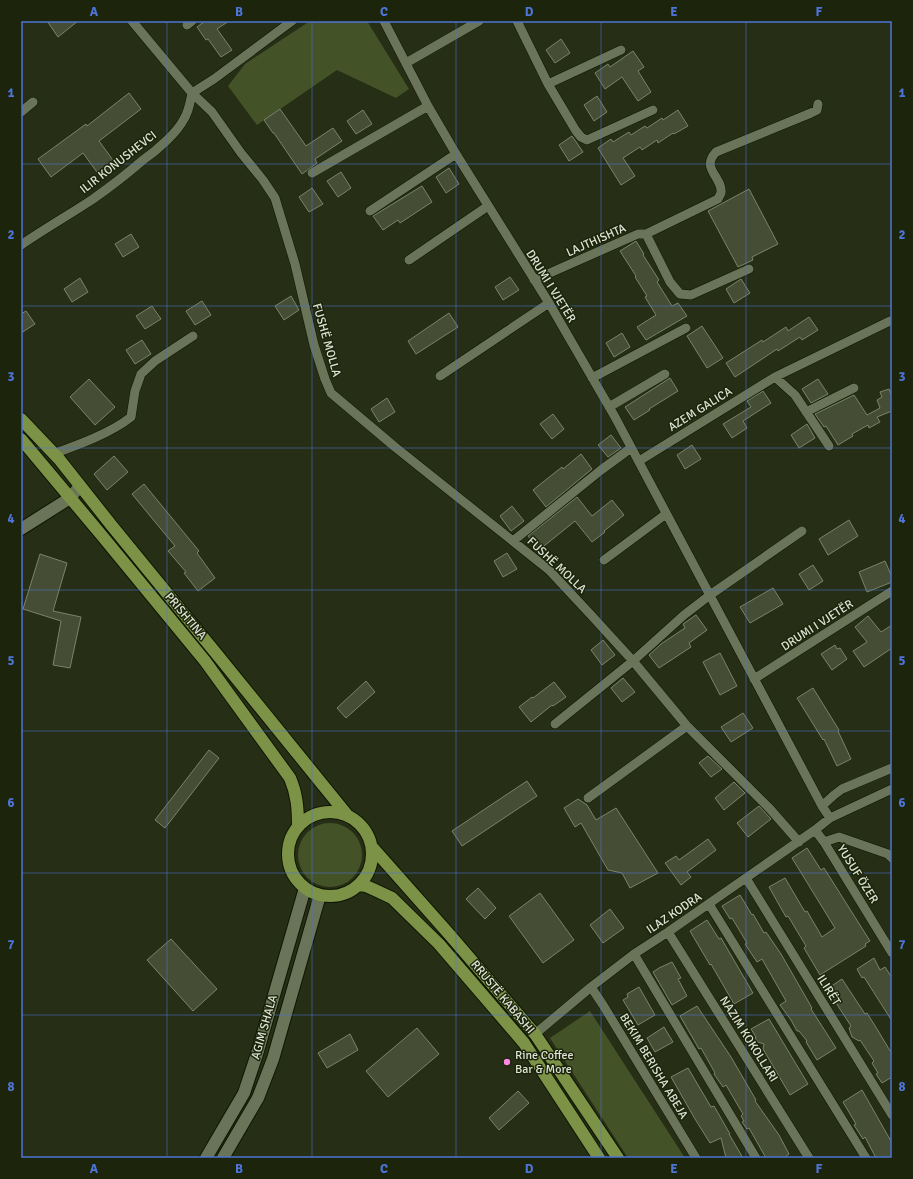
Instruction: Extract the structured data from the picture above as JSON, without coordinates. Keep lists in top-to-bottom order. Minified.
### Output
{"streets":{"main road":["PRISHTINA","RRUSTË KABASHI","AGIM SHALA"],"street":["ILIR KONUSHEVCI","LAJTHISHTA","DRUMI I VJETËR","FUSHË MOLLA","AZEM GALICA","YUSUF ÖZER","ILAZ KODRA","ILIRËT","NAZIM KOKOLLARI","BEKIM BERISHA ABEJA"]},"crossings":[["ILIR KONUSHEVCI","FUSHË MOLLA"],["LAJTHISHTA","DRUMI I VJETËR"],["DRUMI I VJETËR","AZEM GALICA"],["DRUMI I VJETËR","ILAZ KODRA"],["FUSHË MOLLA","ILAZ KODRA"],["PRISHTINA","RRUSTË KABASHI"],["PRISHTINA","AGIM SHALA"],["YUSUF ÖZER","ILAZ KODRA"],["ILAZ KODRA","ILIRËT"],["ILAZ KODRA","RRUSTË KABASHI"],["ILAZ KODRA","NAZIM KOKOLLARI"],["ILAZ KODRA","BEKIM BERISHA ABEJA"],["RRUSTË KABASHI","AGIM SHALA"]],"places":["Rine Coffee Bar & More"],"grid":{"columns":["A","B","C","D","E","F"],"rows":["1","2","3","4","5","6","7","8"]}}
